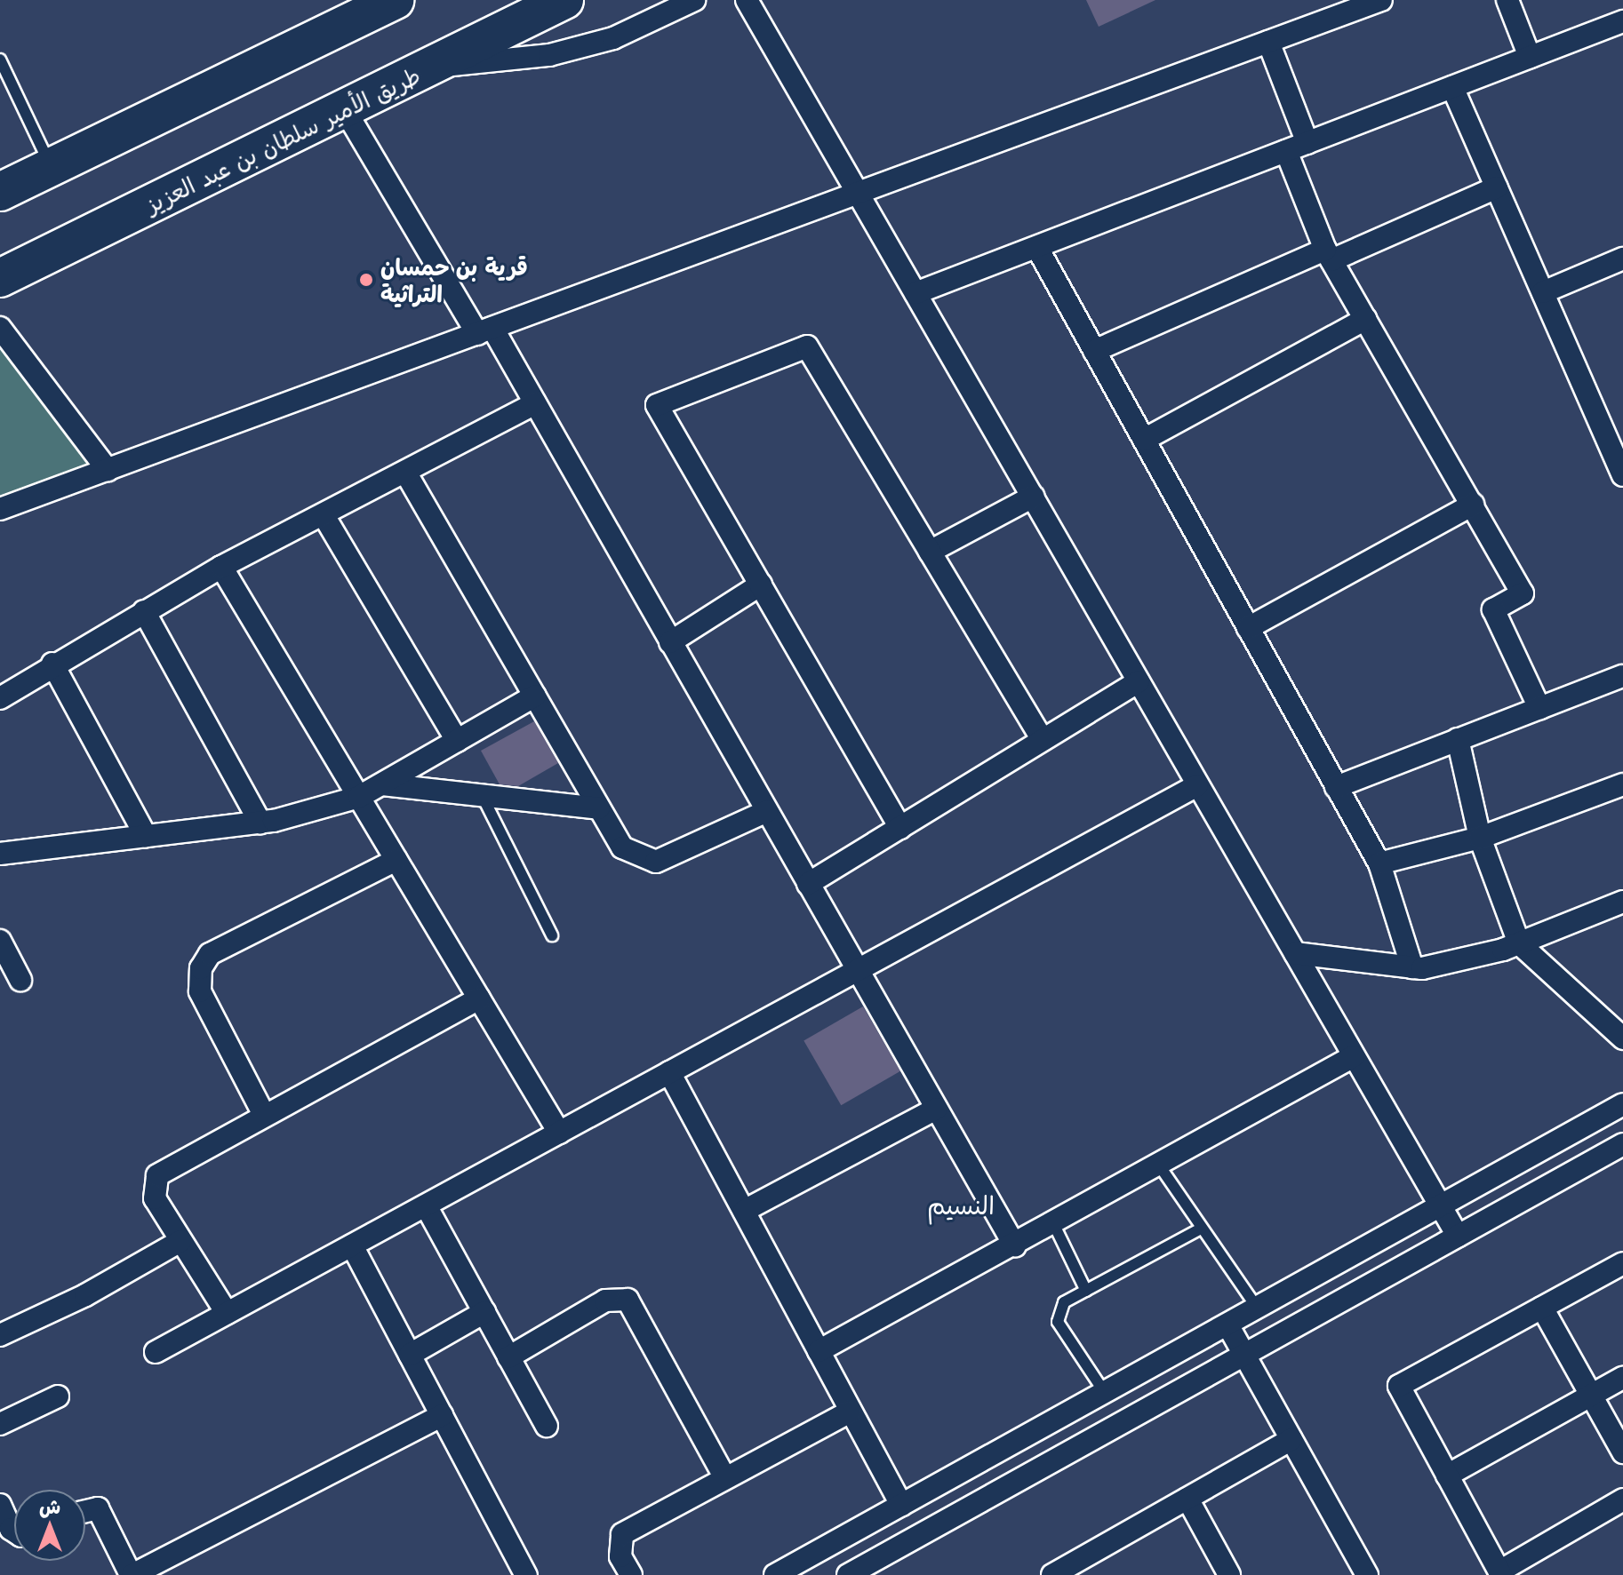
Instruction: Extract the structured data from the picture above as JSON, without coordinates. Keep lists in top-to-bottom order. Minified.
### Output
{"streets":{"highway":["طريق الأمير سلطان بن عبد العزيز"]},"districts":["النسيم"],"places":["قرية بن حمسان التراثية"],"north":"top"}
